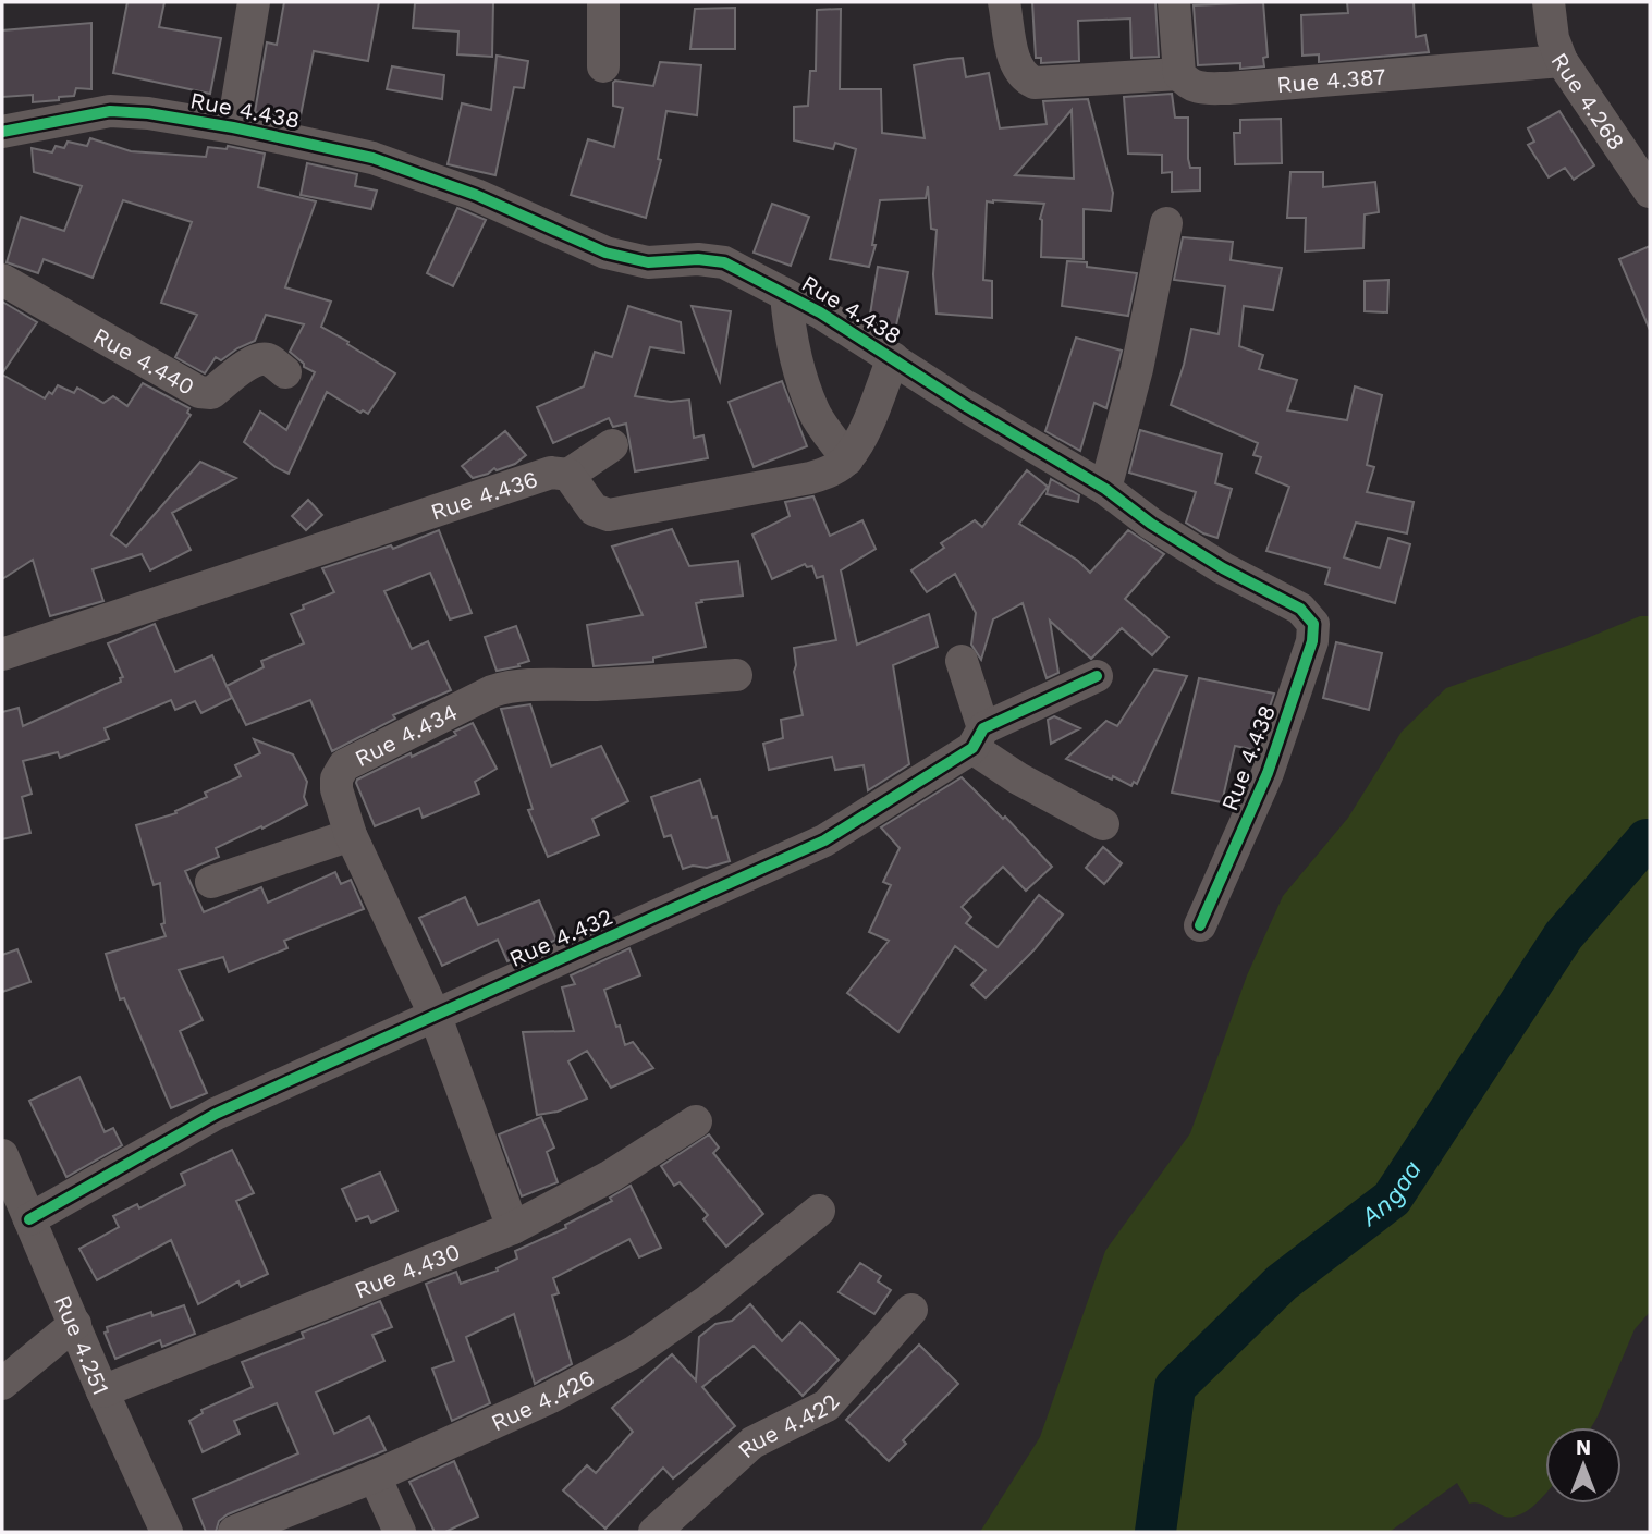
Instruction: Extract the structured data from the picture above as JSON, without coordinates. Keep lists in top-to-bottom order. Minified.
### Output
{"streets":{"street":["Rue 4.387","Rue 4.268","Rue 4.438","Rue 4.440","Rue 4.436","Rue 4.434","Rue 4.432","Rue 4.430","Rue 4.251","Rue 4.426","Rue 4.422"]},"crossings":[["Rue 4.387","Rue 4.268"],["Rue 4.434","Rue 4.432"],["Rue 4.434","Rue 4.430"],["Rue 4.432","Rue 4.251"],["Rue 4.430","Rue 4.251"]],"water":["Angaa"],"north":"top"}
